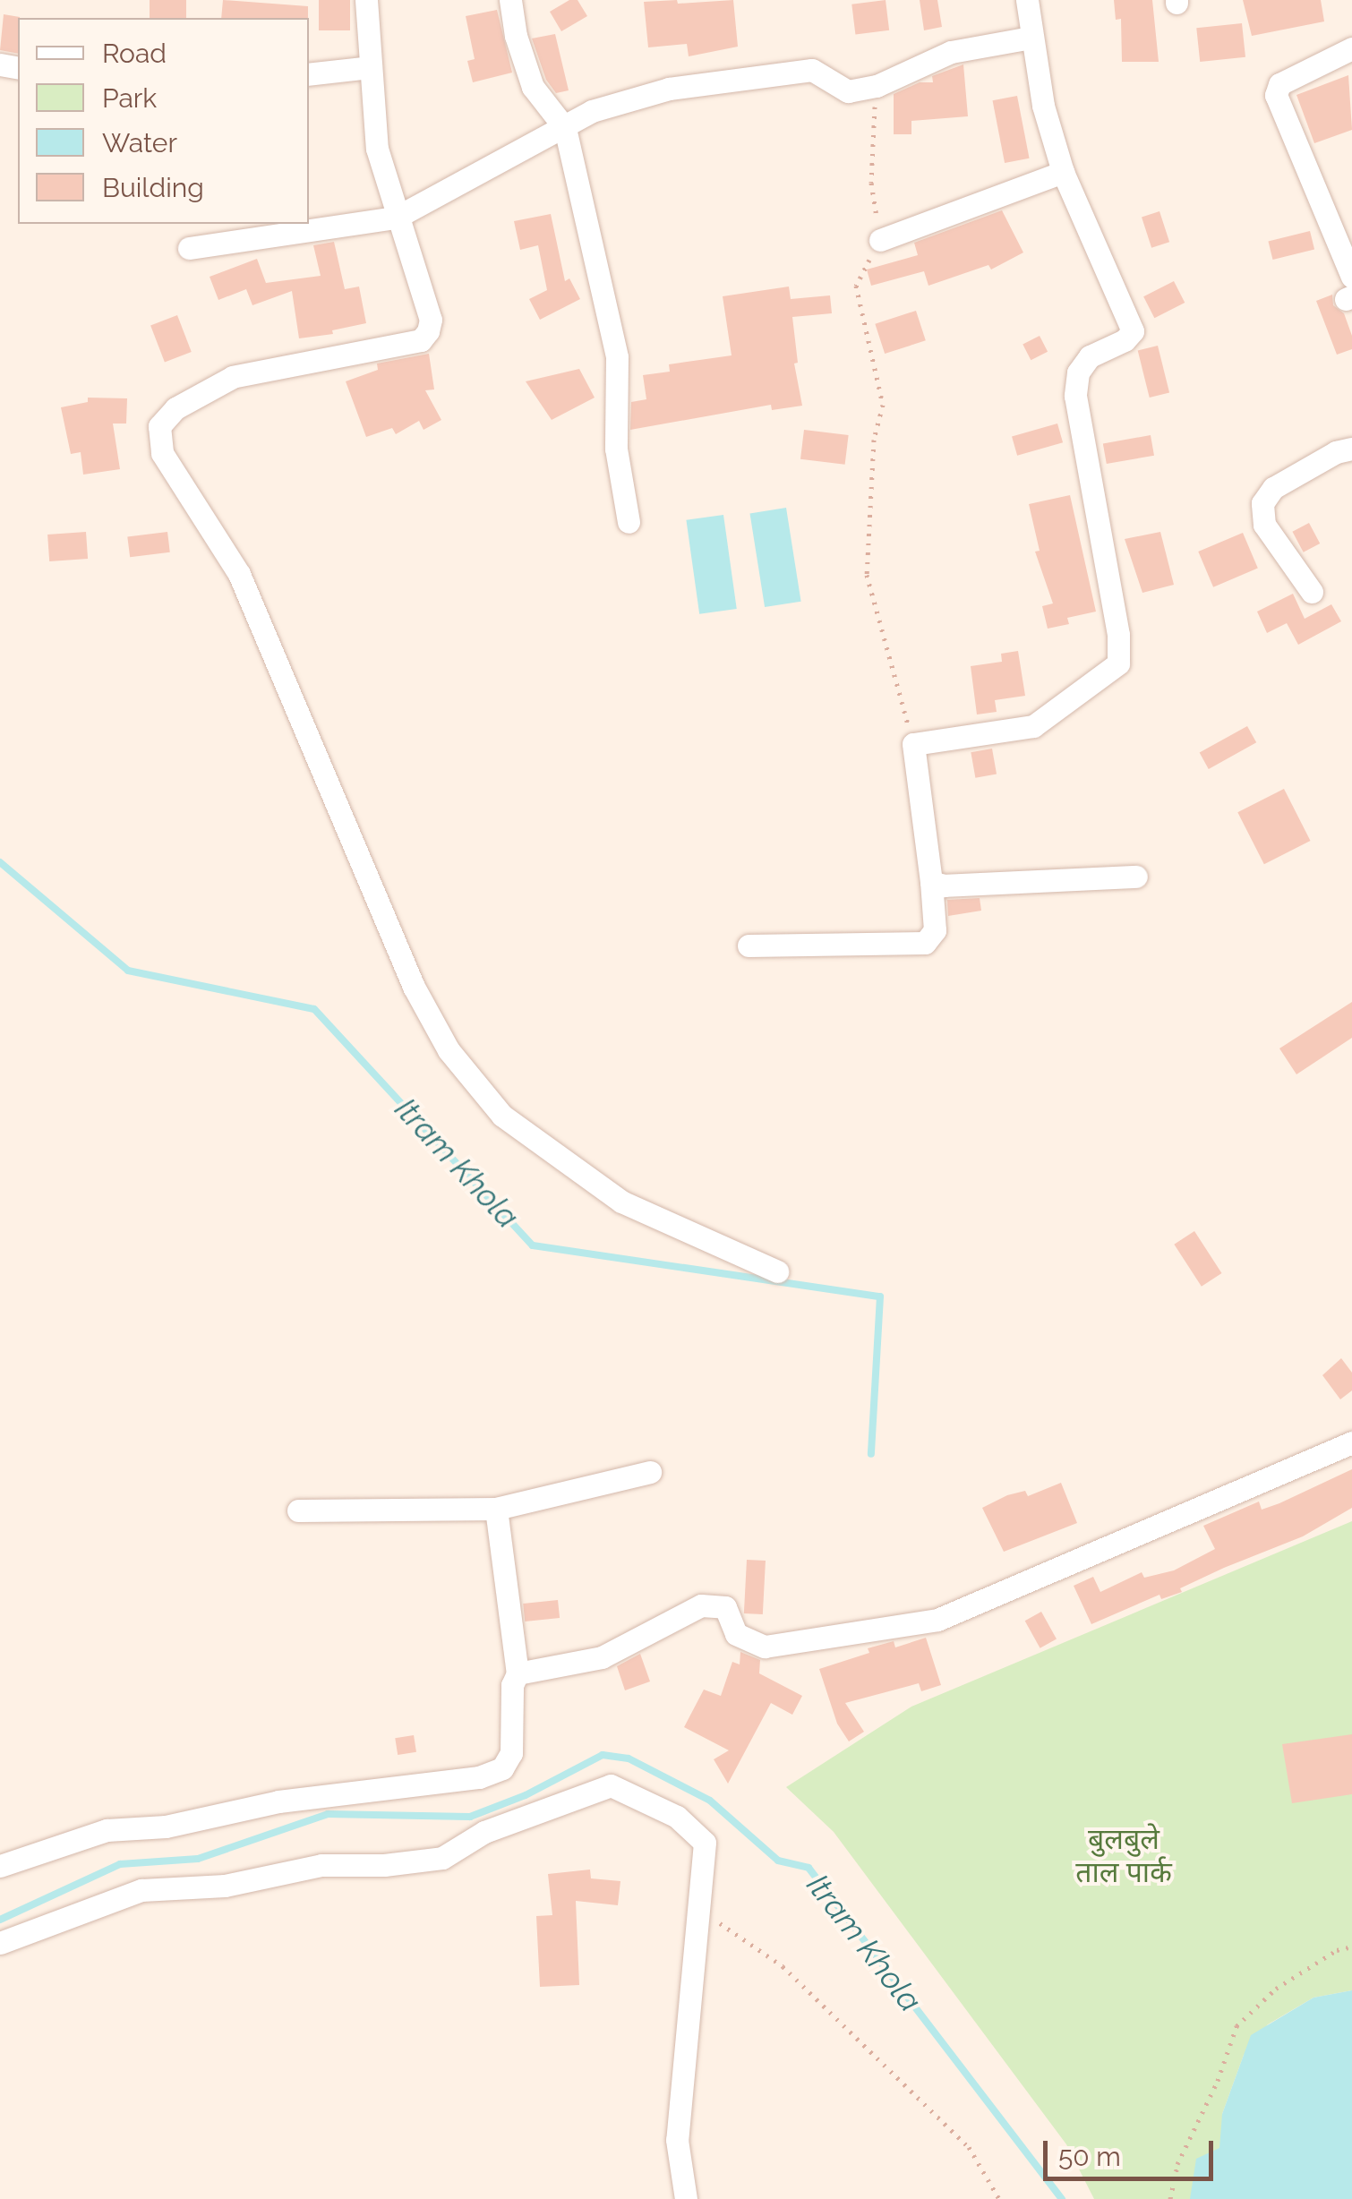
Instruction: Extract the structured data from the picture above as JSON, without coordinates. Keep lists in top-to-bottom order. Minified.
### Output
{"water":["Itram Khola"],"parks":["बुलबुले ताल पार्क"],"legend":["Road","Park","Water","Building"],"scale_bar":"50 m"}
